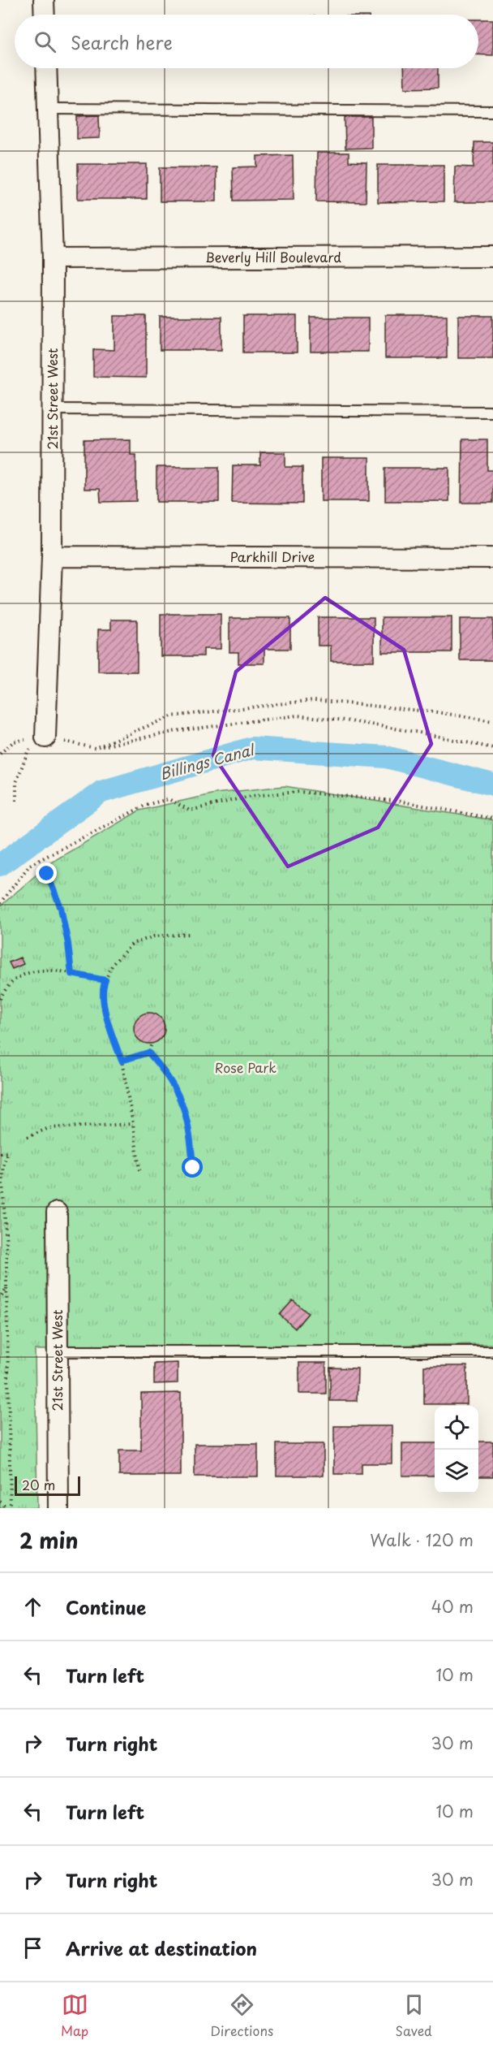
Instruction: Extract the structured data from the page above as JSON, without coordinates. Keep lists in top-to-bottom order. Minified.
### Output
{"streets":{"street":["Beverly Hill Boulevard","21st Street West","Parkhill Drive"]},"crossings":[["Beverly Hill Boulevard","21st Street West"],["21st Street West","Parkhill Drive"]],"water":["Billings Canal"],"parks":["Rose Park"],"scale_bar":"20 m","page":{"search":"Search here","scale":"20 m","heading":["2 min","Walk · 120 m"],"list":[["Continue","40 m"],["Turn left","10 m"],["Turn right","30 m"],["Turn left","10 m"],["Turn right","30 m"],"Arrive at destination"],"nav":["Map","Directions","Saved"]}}
